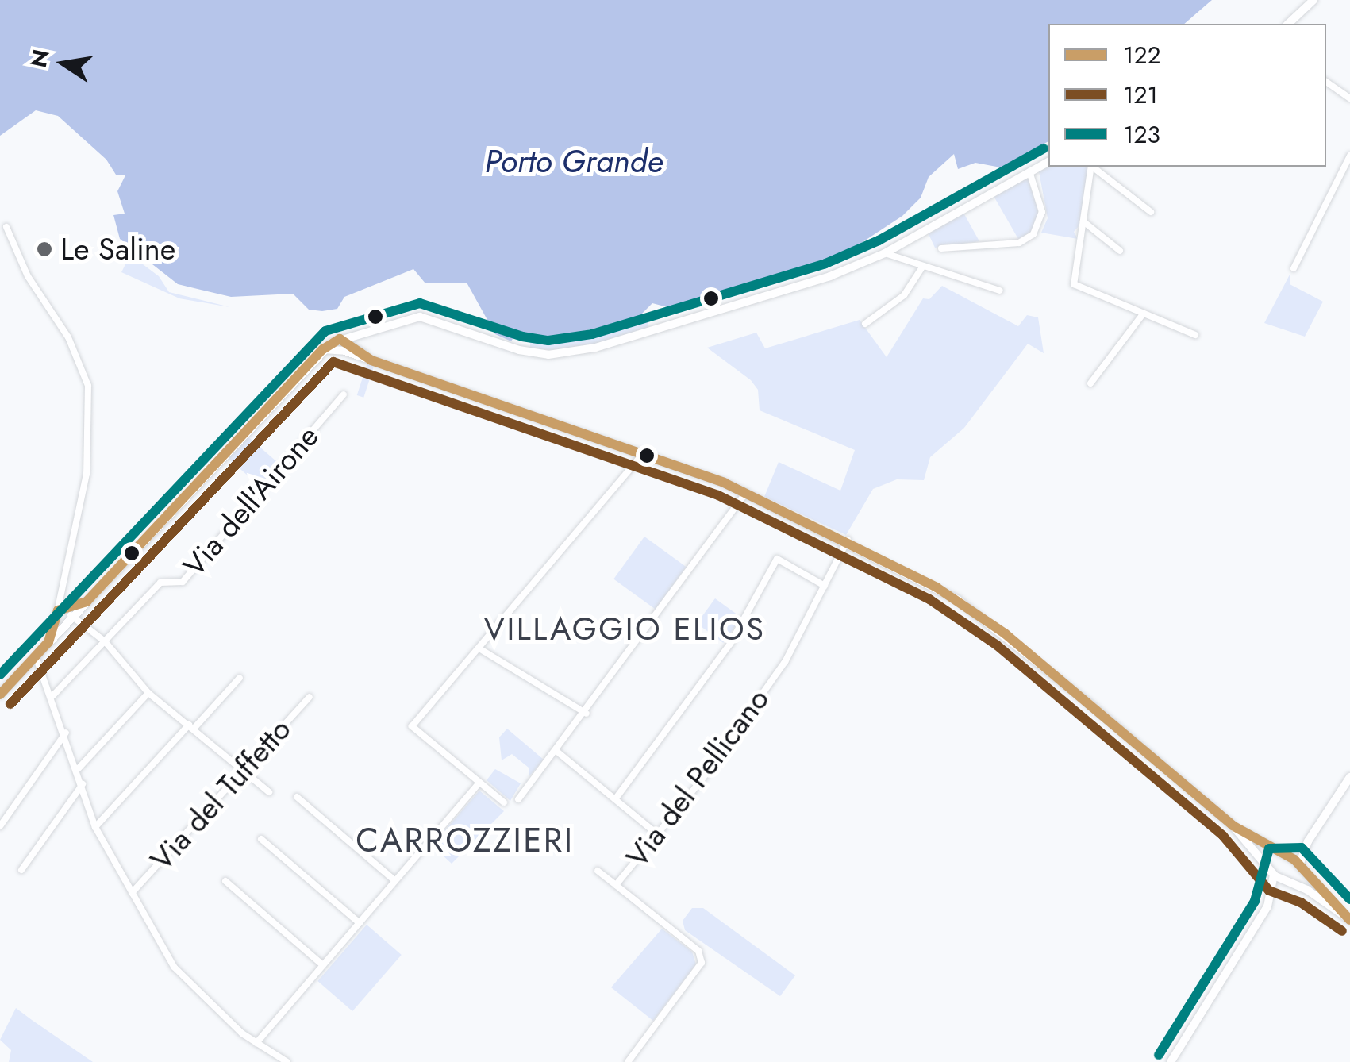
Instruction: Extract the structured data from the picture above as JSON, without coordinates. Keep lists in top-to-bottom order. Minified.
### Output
{"streets":{"street":["Via dell'Airone","Via del Pellicano","Via del Tuffetto"]},"districts":["VILLAGGIO ELIOS","CARROZZIERI"],"water":["Porto Grande"],"places":["Le Saline"],"lines":["transit line 123","transit line 122","transit line 121"],"legend":["122","121","123"],"north":"left"}
